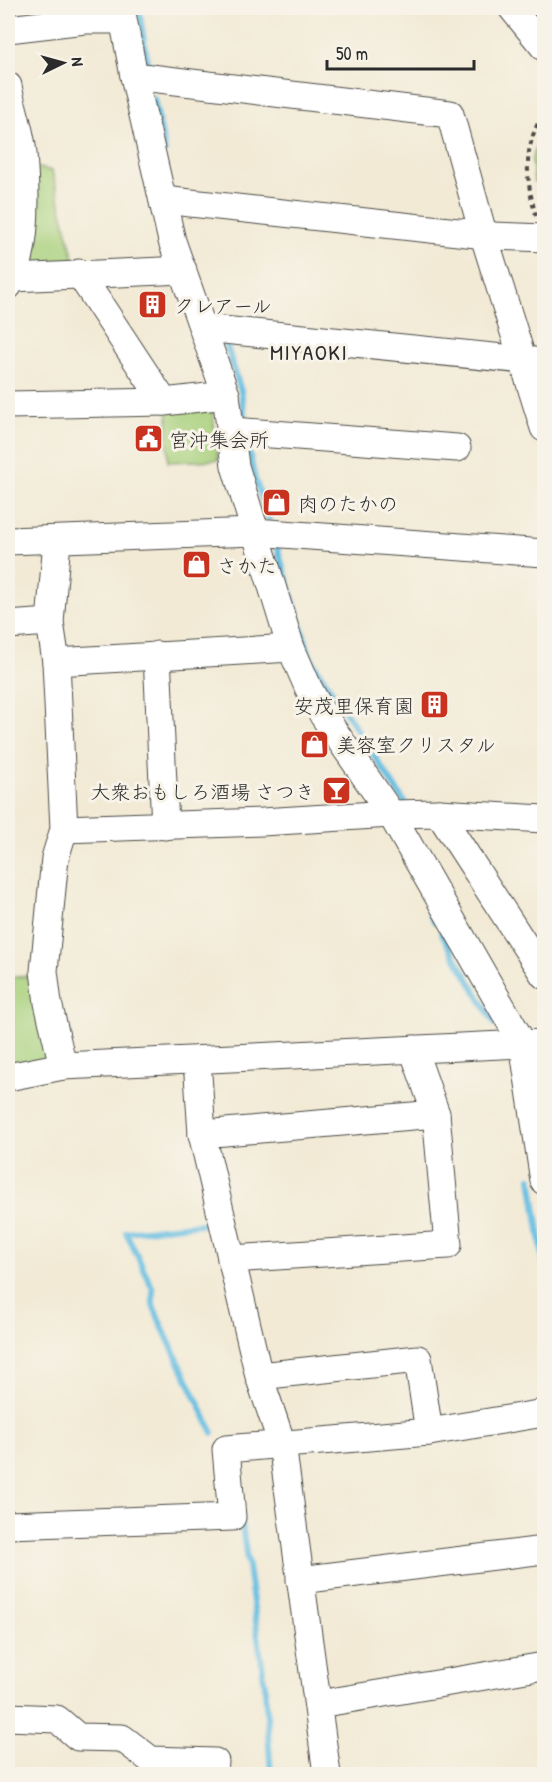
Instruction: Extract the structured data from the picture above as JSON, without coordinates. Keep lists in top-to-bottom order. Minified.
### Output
{"districts":["MIYAOKI"],"places":{"building":["クレアール","安茂里保育園"],"public building":["宮沖集会所"],"shop":["肉のたかの","さかた","美容室クリスタル"],"bar":["大衆おもしろ酒場 さつき"]},"scale_bar":"50 m","north":"right"}
